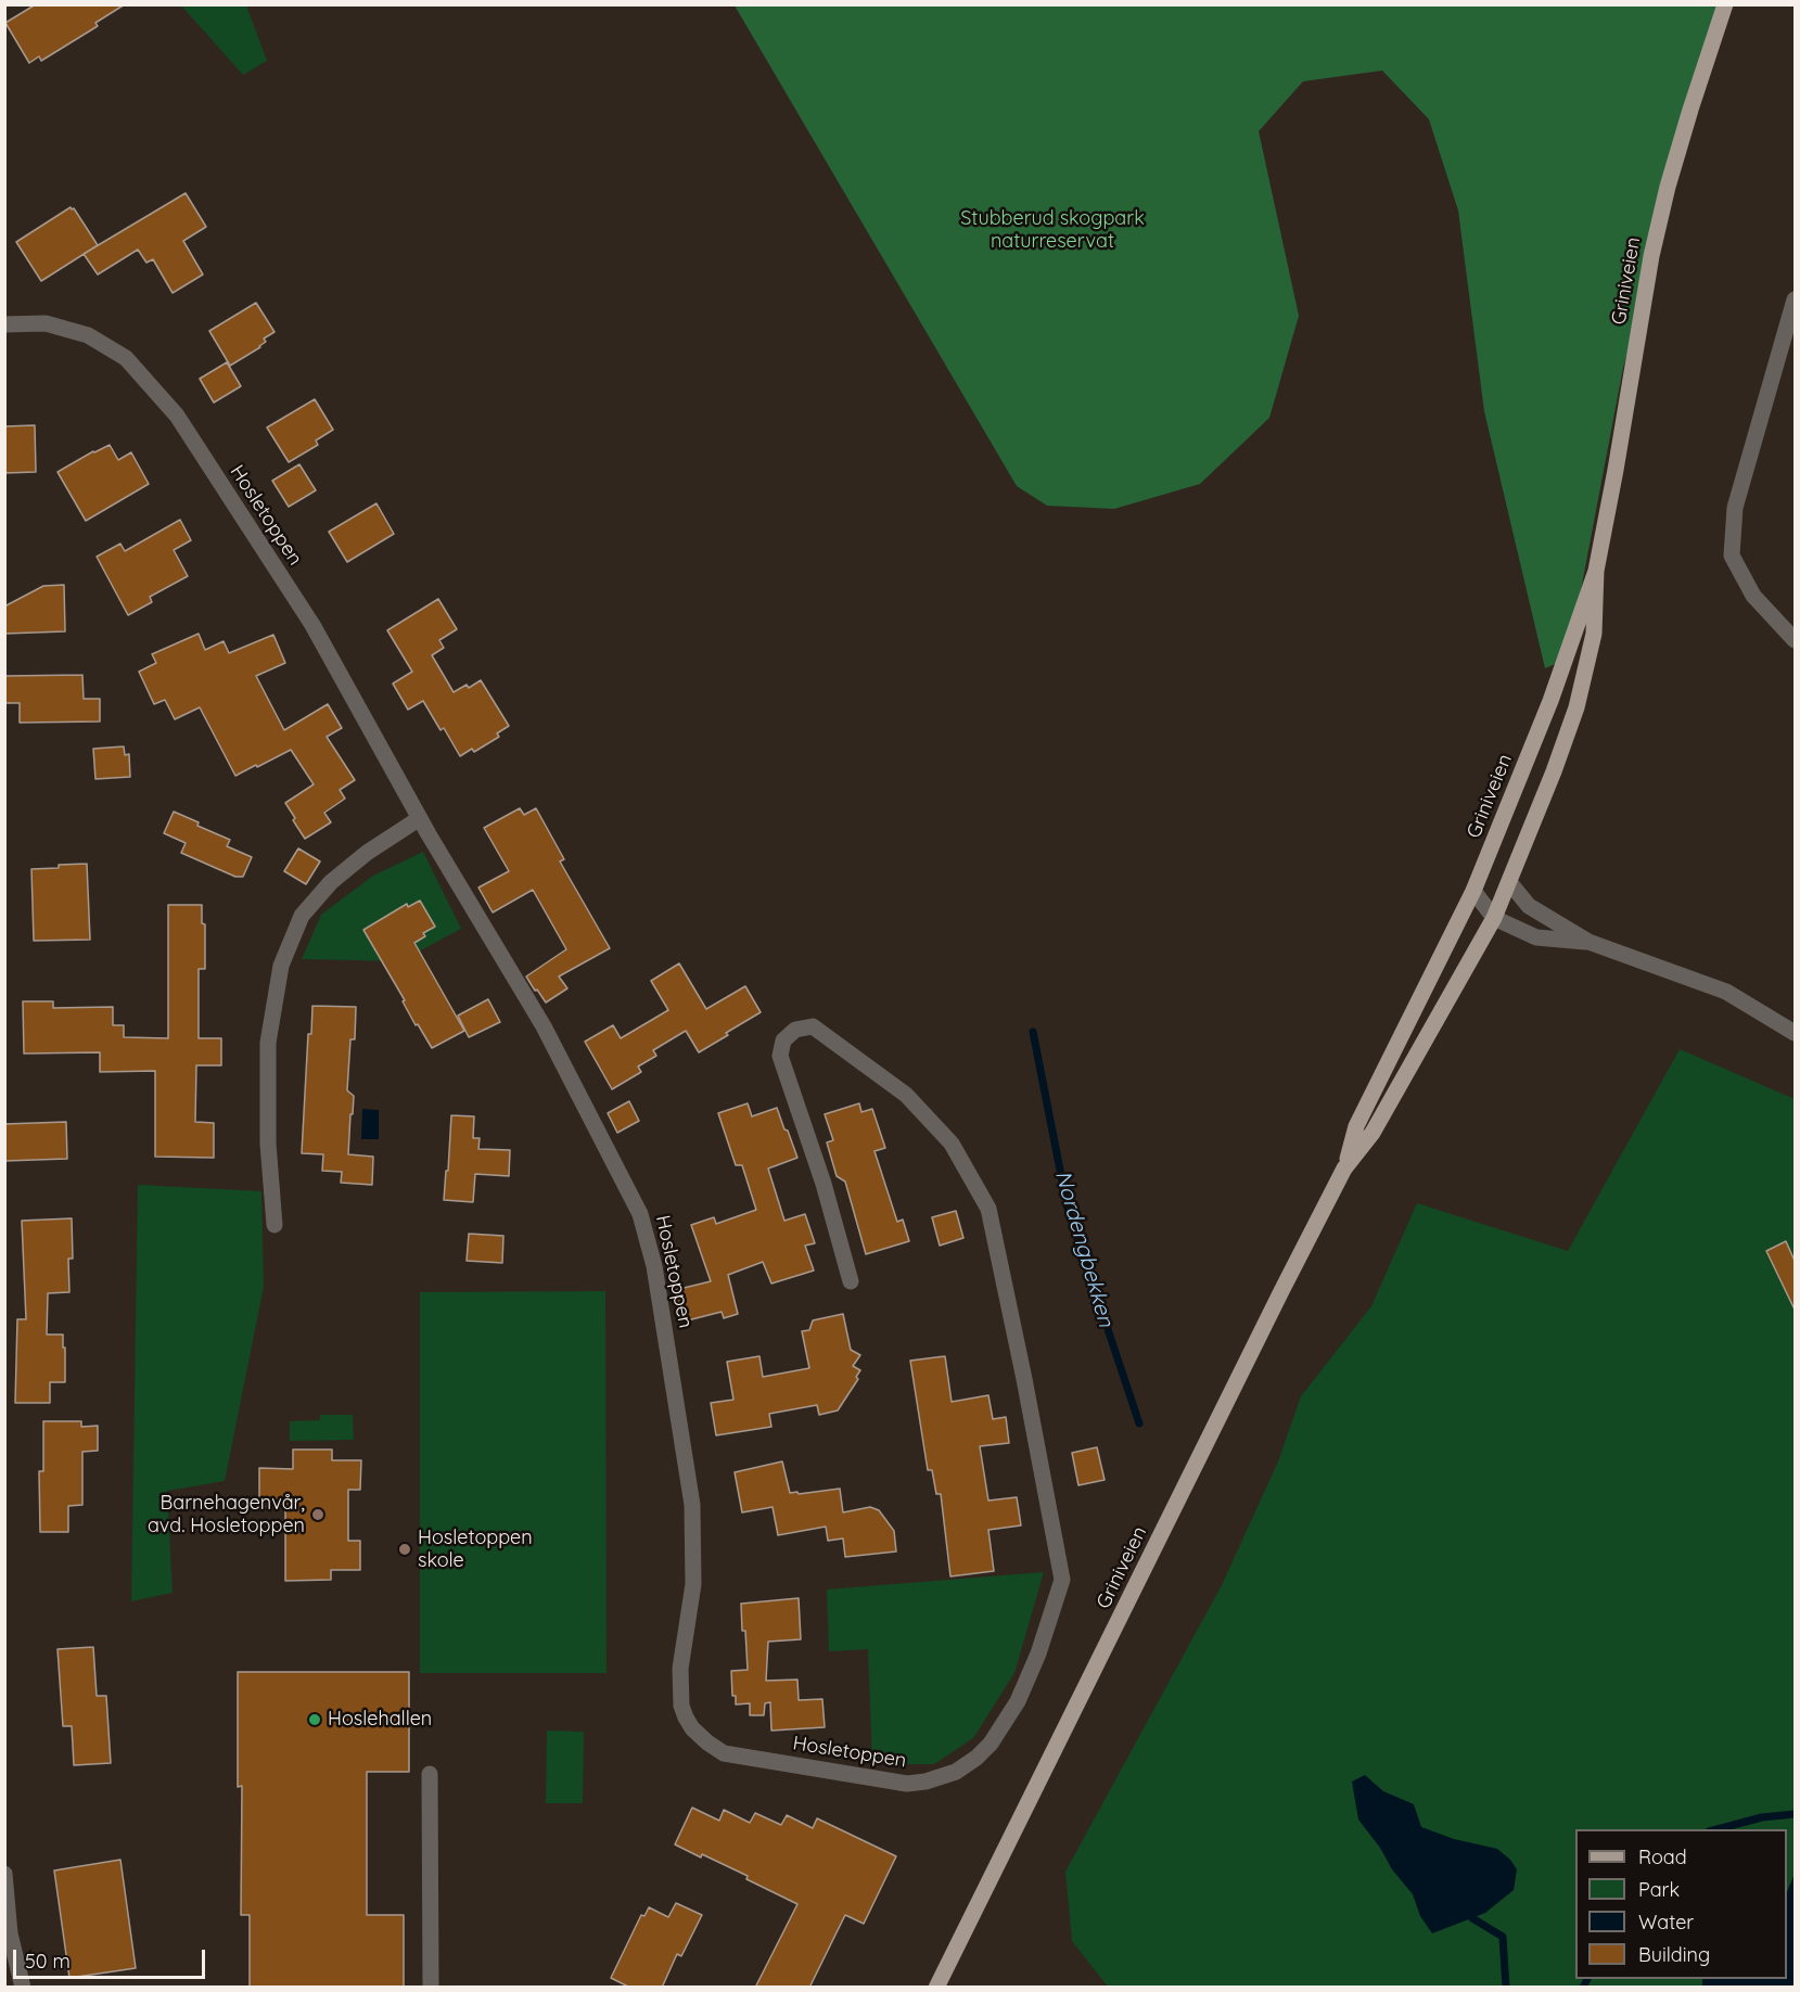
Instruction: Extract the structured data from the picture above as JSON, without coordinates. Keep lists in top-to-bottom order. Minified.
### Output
{"streets":{"main road":["Griniveien"],"street":["Hosletoppen"]},"water":["Nordengbekken"],"parks":["Stubberud skogpark naturreservat"],"places":["Barnehagenvår, avd. Hosletoppen","Hosletoppen skole","Hoslehallen"],"legend":["Road","Park","Water","Building"],"scale_bar":"50 m"}
